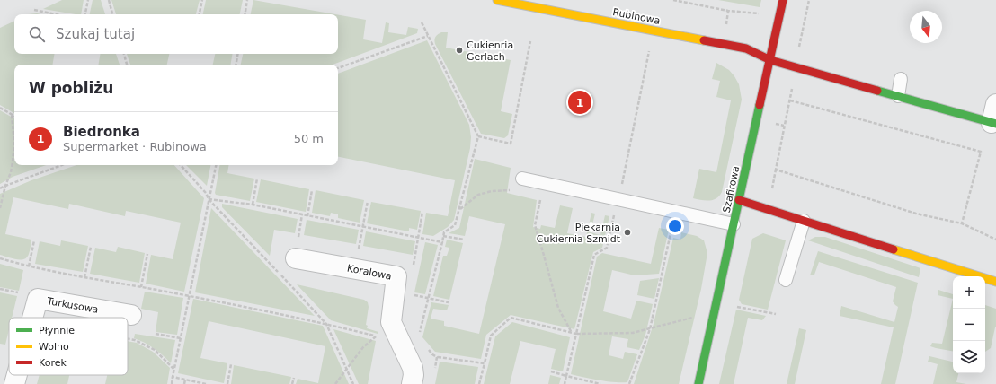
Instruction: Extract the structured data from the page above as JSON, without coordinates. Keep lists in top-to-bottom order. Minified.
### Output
{"streets":{"street":["Rubinowa","Szafirowa","Koralowa","Turkusowa"]},"crossings":[["Rubinowa","Szafirowa"]],"places":["Cukienria Gerlach","Piekarnia Cukiernia Szmidt"],"legend":["Płynnie","Wolno","Korek"],"north":"bottom","page":{"search":"Szukaj tutaj","heading":"W pobliżu","pins":"1","list":[{"mark":"1","name":"Biedronka","note":"Supermarket · Rubinowa","value":"50 m"}],"map_buttons":["+","−"]}}
